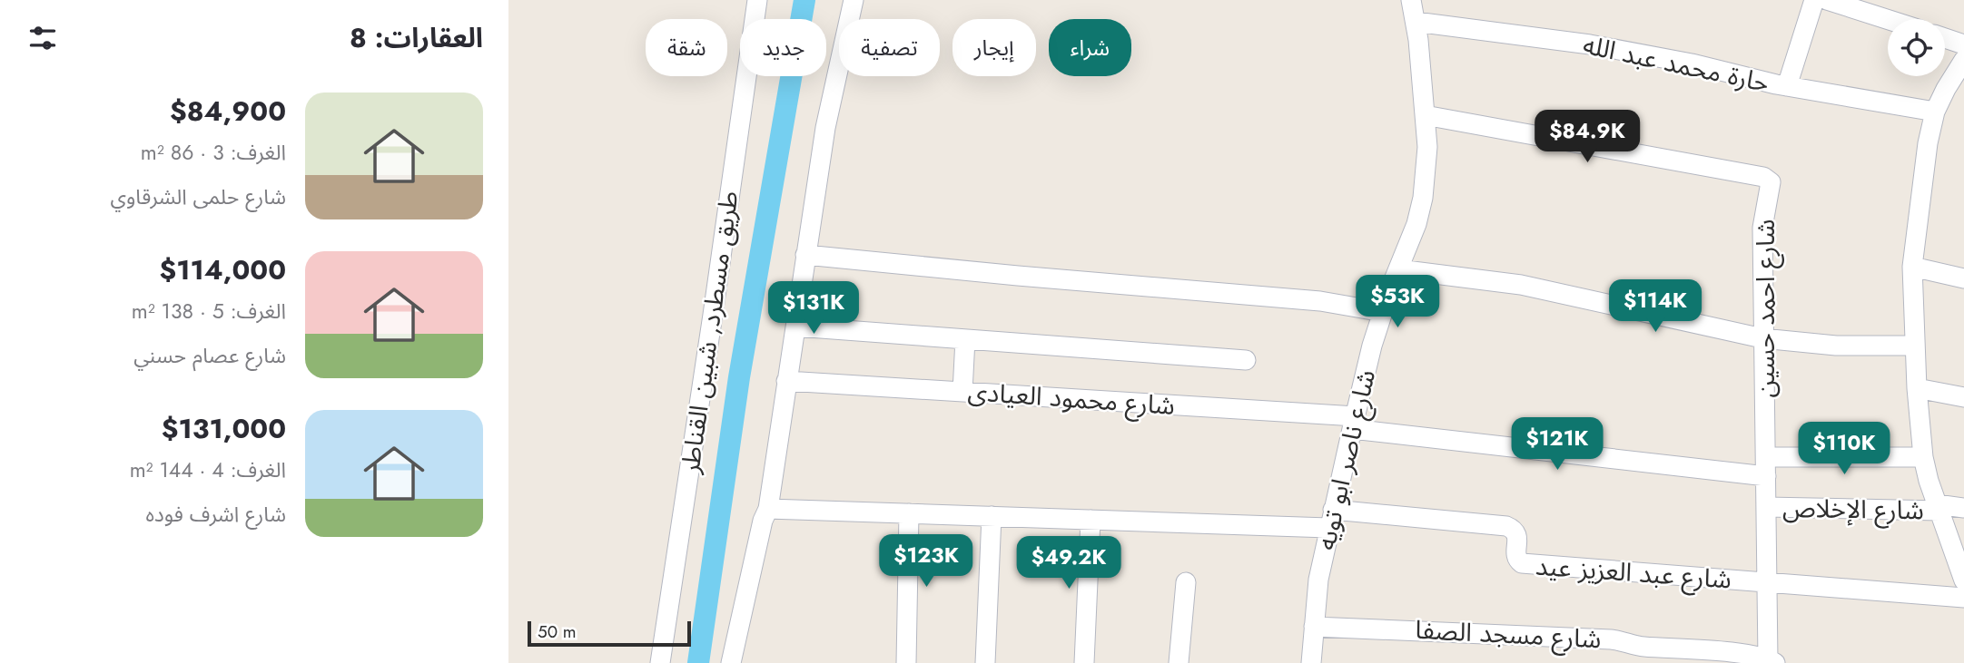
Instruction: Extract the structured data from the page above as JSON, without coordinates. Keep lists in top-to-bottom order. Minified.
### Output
{"streets":{"street":["حارة محمد عبد الله","شارع احمد حسين","طريق مسطرد, شبين القناطر","شارع محمود العيادى","شارع ناصر ابو تويه","شارع الإخلاص","شارع عبد العزيز عيد","شارع مسجد الصفا"]},"crossings":[["حارة محمد عبد الله","شارع ناصر ابو تويه"],["شارع احمد حسين","شارع محمود العيادى"],["شارع احمد حسين","شارع ناصر ابو تويه"],["شارع احمد حسين","شارع الإخلاص"],["شارع احمد حسين","شارع عبد العزيز عيد"],["شارع احمد حسين","شارع مسجد الصفا"],["شارع محمود العيادى","شارع ناصر ابو تويه"],["شارع ناصر ابو تويه","شارع عبد العزيز عيد"],["شارع ناصر ابو تويه","شارع مسجد الصفا"]],"scale_bar":"50 m","page":{"heading":"العقارات: 8","chip":["شراء","إيجار","تصفية","جديد","شقة"],"list":[{"name":"$84,900","note":"الغرف: 3 · 86 m² · شارع حلمى الشرقاوي"},{"name":"$114,000","note":"الغرف: 5 · 138 m² · شارع عصام حسني"},{"name":"$131,000","note":"الغرف: 4 · 144 m² · شارع اشرف فوده"}],"price":["$84.9K","$53K","$114K","$131K","$121K","$110K","$123K","$49.2K"],"scale":"50 m"}}
